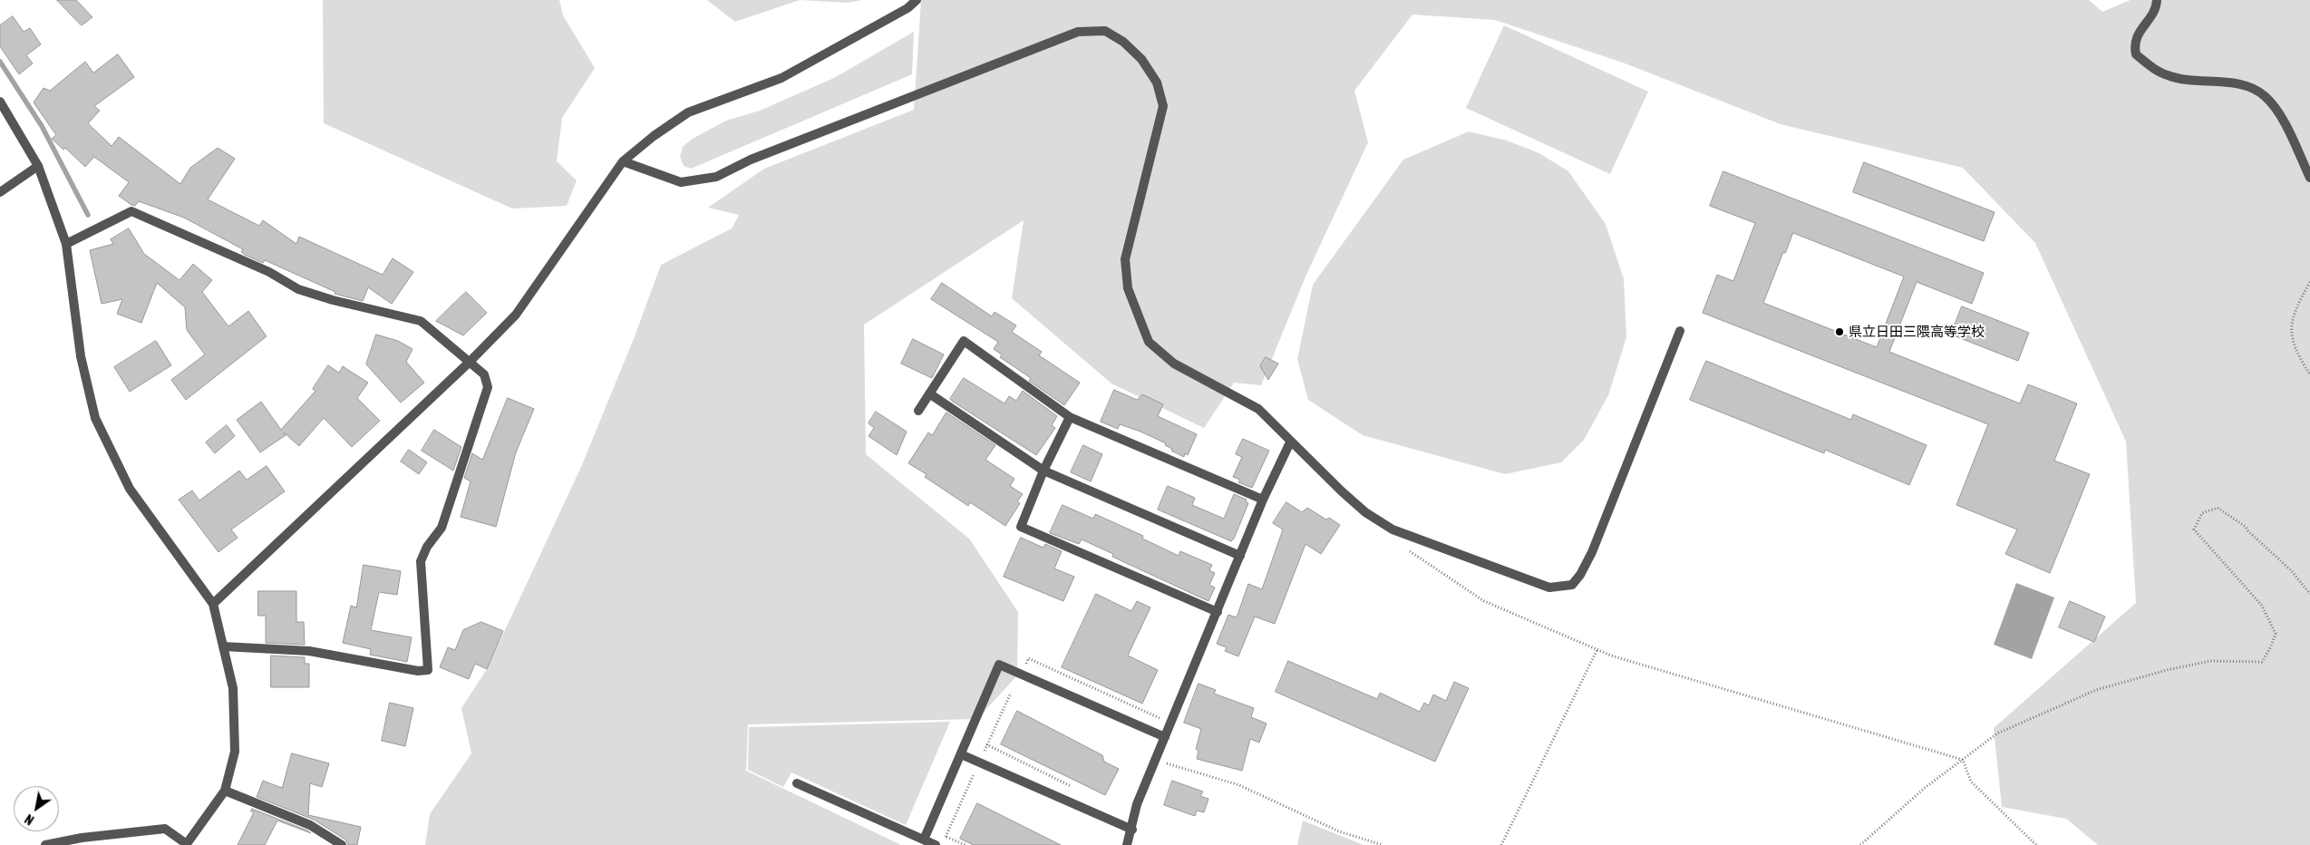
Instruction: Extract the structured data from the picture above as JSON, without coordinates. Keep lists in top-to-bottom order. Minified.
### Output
{"places":["県立日田三隈高等学校"],"north":"bottom left"}
